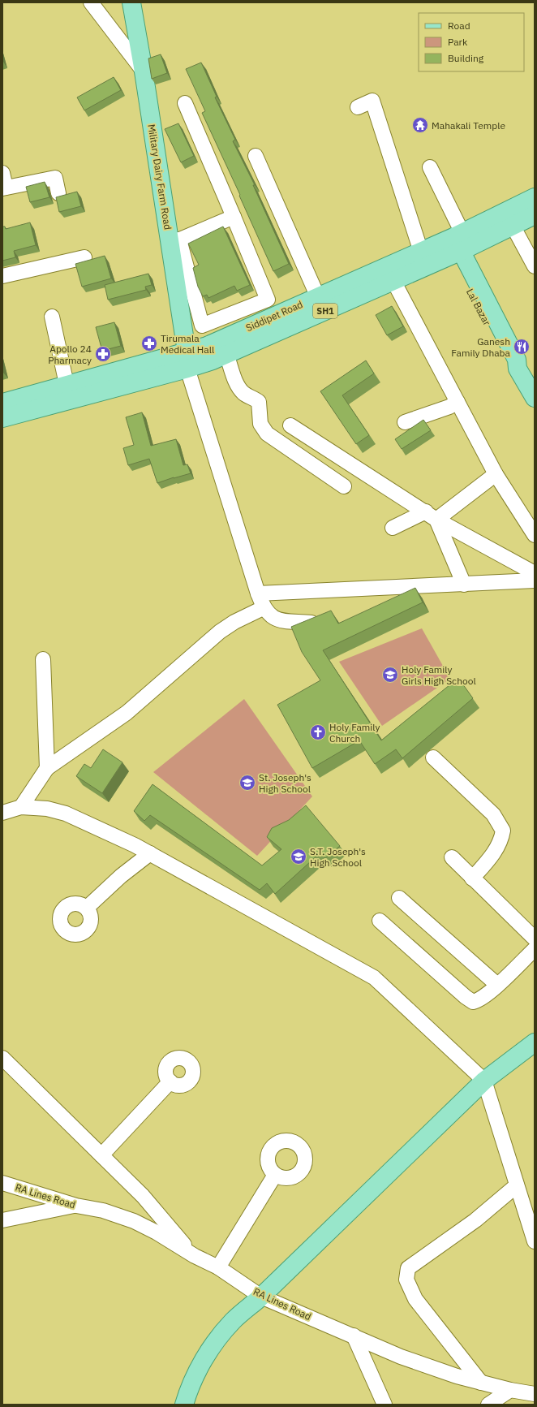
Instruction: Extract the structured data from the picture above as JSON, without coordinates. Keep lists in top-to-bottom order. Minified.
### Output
{"streets":{"main road":["Military Dairy Farm Road","Lal Bazar","SH1","Siddipet Road"],"street":["RA Lines Road"]},"crossings":[["Military Dairy Farm Road","Siddipet Road"],["Lal Bazar","Siddipet Road"]],"places":{"temple":["Mahakali Temple"],"pharmacy":["Tirumala Medical Hall","Apollo 24 Pharmacy"],"restaurant":["Ganesh Family Dhaba"],"school or university":["Holy Family Girls High School","St. Joseph's High School","S.T. Joseph's High School"],"church":["Holy Family Church"]},"legend":["Road","Park","Building"]}
